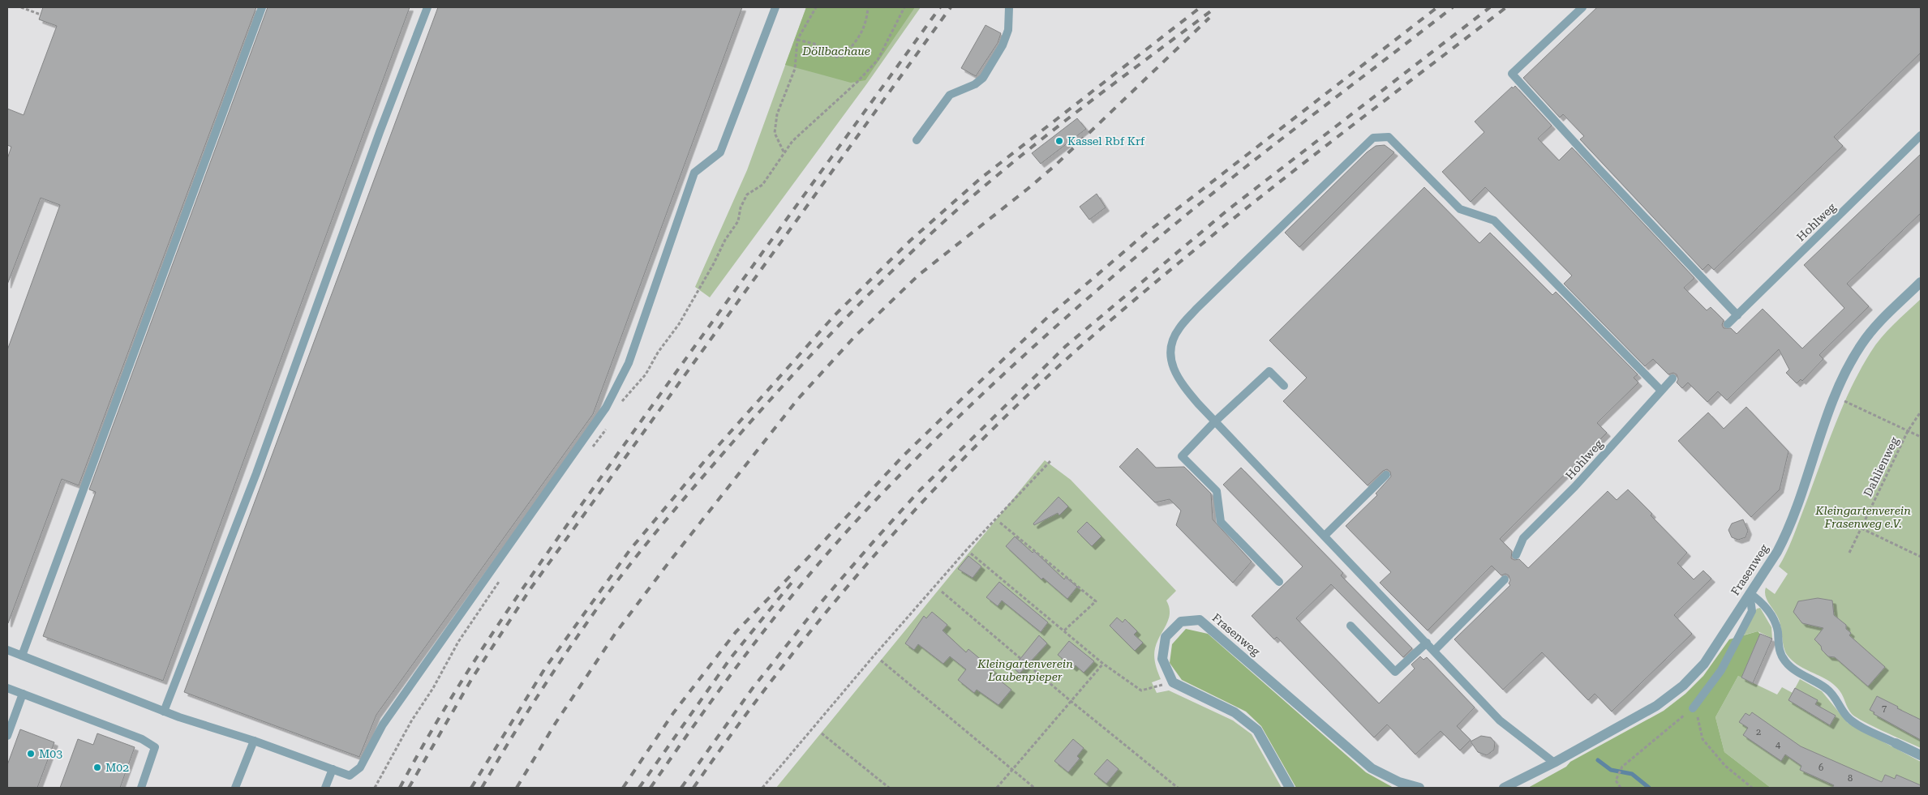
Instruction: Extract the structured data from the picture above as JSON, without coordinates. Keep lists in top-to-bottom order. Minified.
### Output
{"streets":{"street":["Frasenweg"],"lane":["Hohlweg"],"path":["Dahlienweg"]},"parks":["Döllbachaue","Kleingartenverein Frasenweg e.V.","Kleingartenverein Laubenpieper"],"places":["Kassel Rbf Krf","M03","M02"],"house_numbers":["7","2","4","6","8"]}
